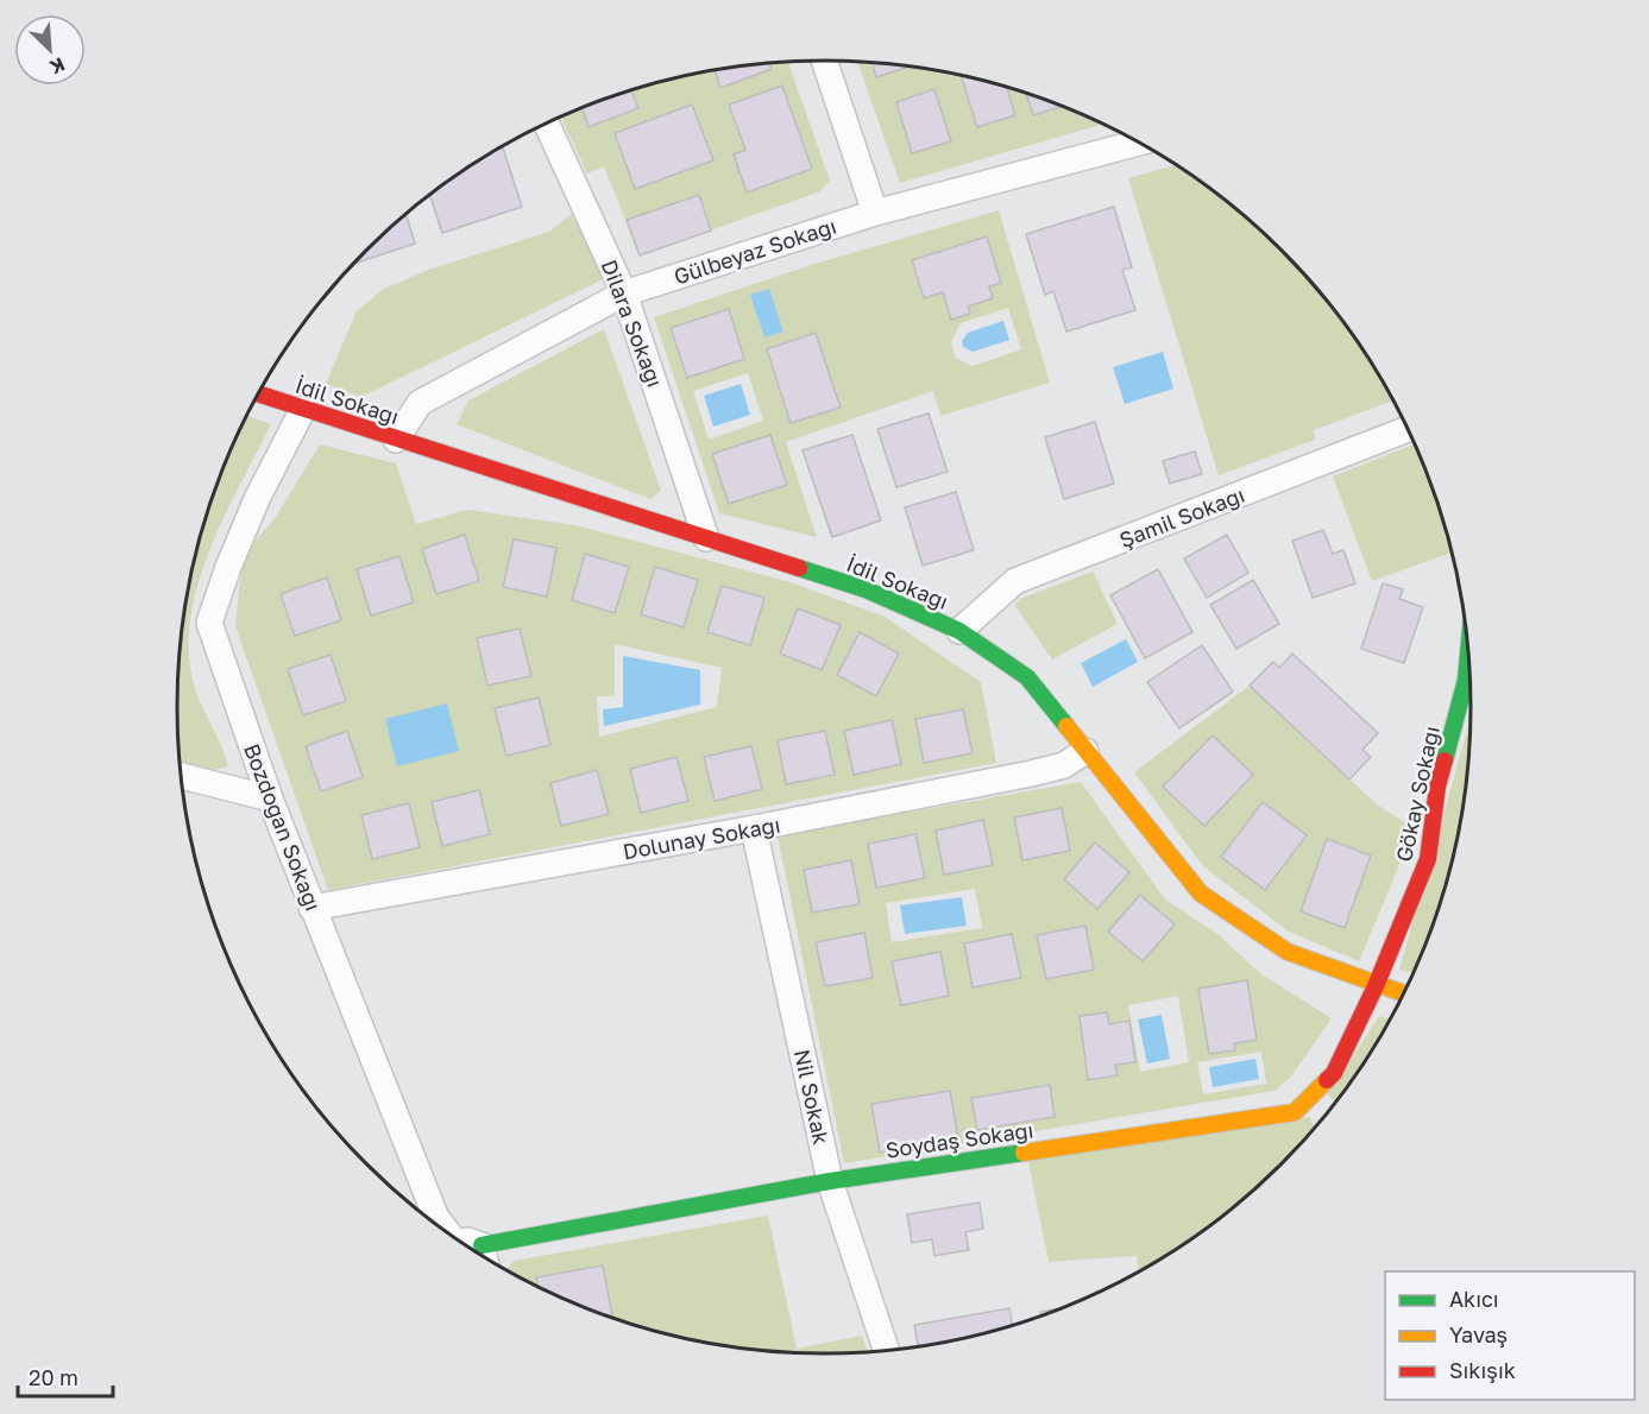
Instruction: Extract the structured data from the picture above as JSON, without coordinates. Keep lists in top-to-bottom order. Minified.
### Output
{"streets":{"street":["Gülbeyaz Sokağı","Dilara Sokağı","İdil Sokağı","Şamil Sokağı","Gökay Sokağı","Bozdoğan Sokağı","Dolunay Sokağı","Nil Sokak","Soydaş Sokağı"]},"crossings":[["Gülbeyaz Sokağı","Dilara Sokağı"],["Gülbeyaz Sokağı","İdil Sokağı"],["Dilara Sokağı","İdil Sokağı"],["İdil Sokağı","Şamil Sokağı"],["İdil Sokağı","Gökay Sokağı"],["İdil Sokağı","Bozdoğan Sokağı"],["İdil Sokağı","Dolunay Sokağı"],["İdil Sokağı","Soydaş Sokağı"],["Gökay Sokağı","Soydaş Sokağı"],["Bozdoğan Sokağı","Dolunay Sokağı"],["Dolunay Sokağı","Nil Sokak"],["Nil Sokak","Soydaş Sokağı"]],"legend":["Akıcı","Yavaş","Sıkışık"],"scale_bar":"20 m","north":"bottom right"}
